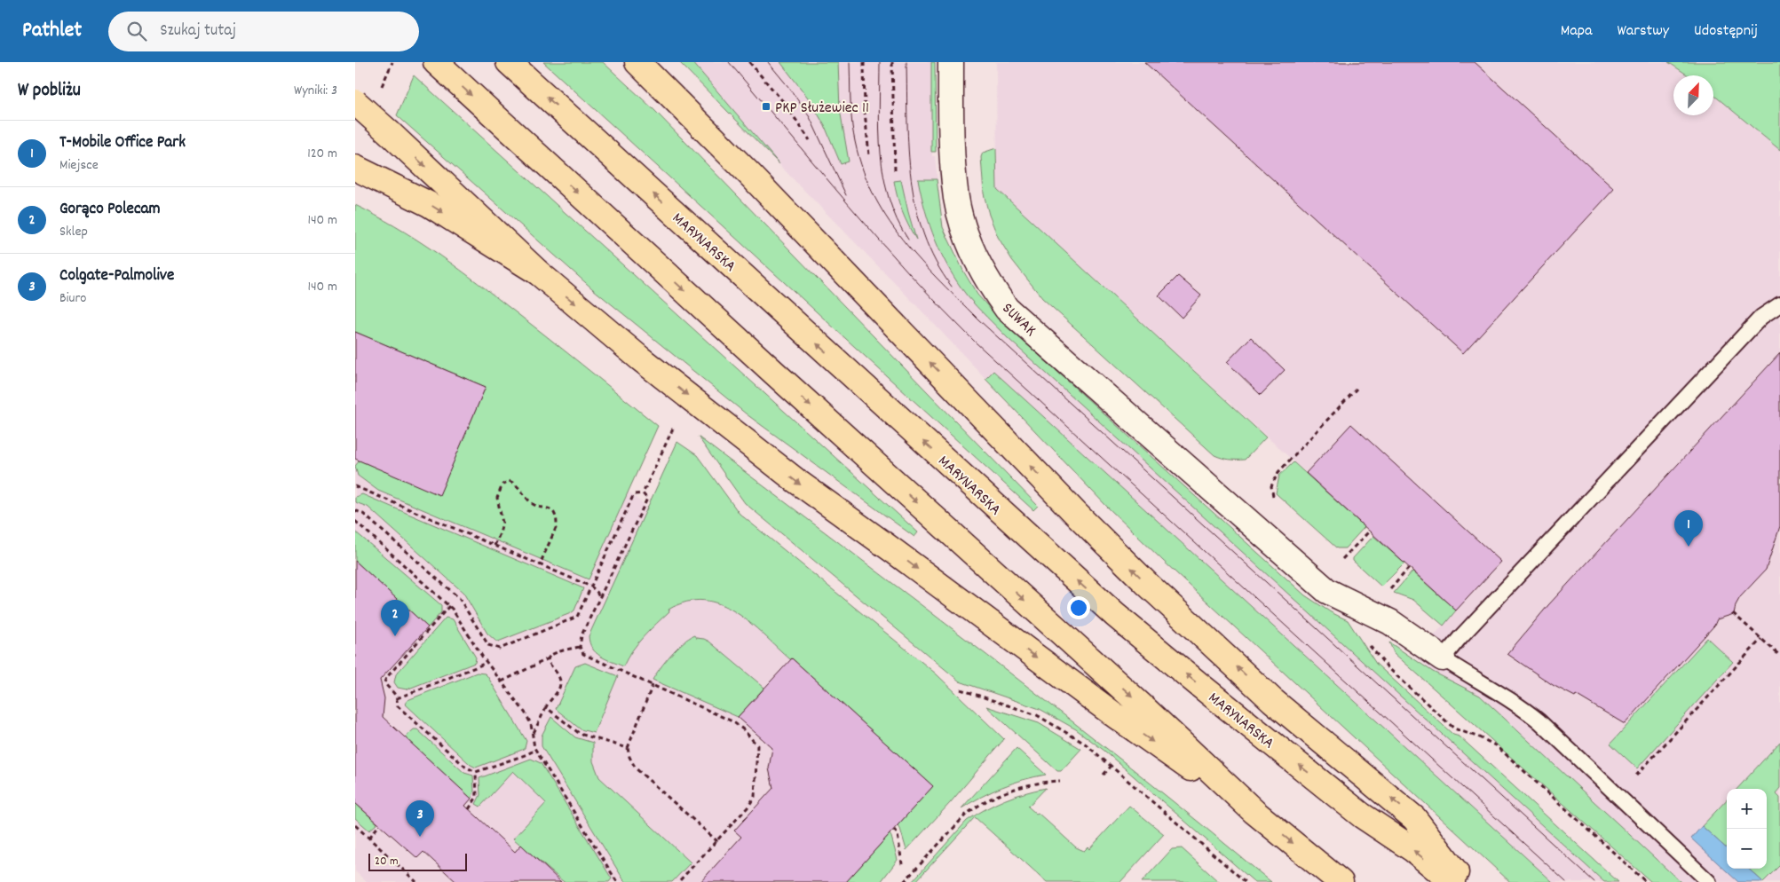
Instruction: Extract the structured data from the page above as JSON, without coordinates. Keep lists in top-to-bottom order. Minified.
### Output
{"streets":{"main road":["MARYNARSKA"],"street":["SUWAK"]},"places":{"transit":["PKP Służewiec 11"]},"scale_bar":"20 m","north":"top right","page":{"header":"Pathlet","search":"Szukaj tutaj","nav":["Mapa","Warstwy","Udostępnij"],"heading":["W pobliżu","Wyniki: 3"],"list":[{"mark":"1","name":"T-Mobile Office Park","note":"Miejsce","value":"120 m"},{"mark":"2","name":"Gorąco Polecam","note":"Sklep","value":"140 m"},{"mark":"3","name":"Colgate-Palmolive","note":"Biuro","value":"140 m"}],"pins":["1","2","3"],"map_buttons":["+","−"],"scale":"20 m"}}
